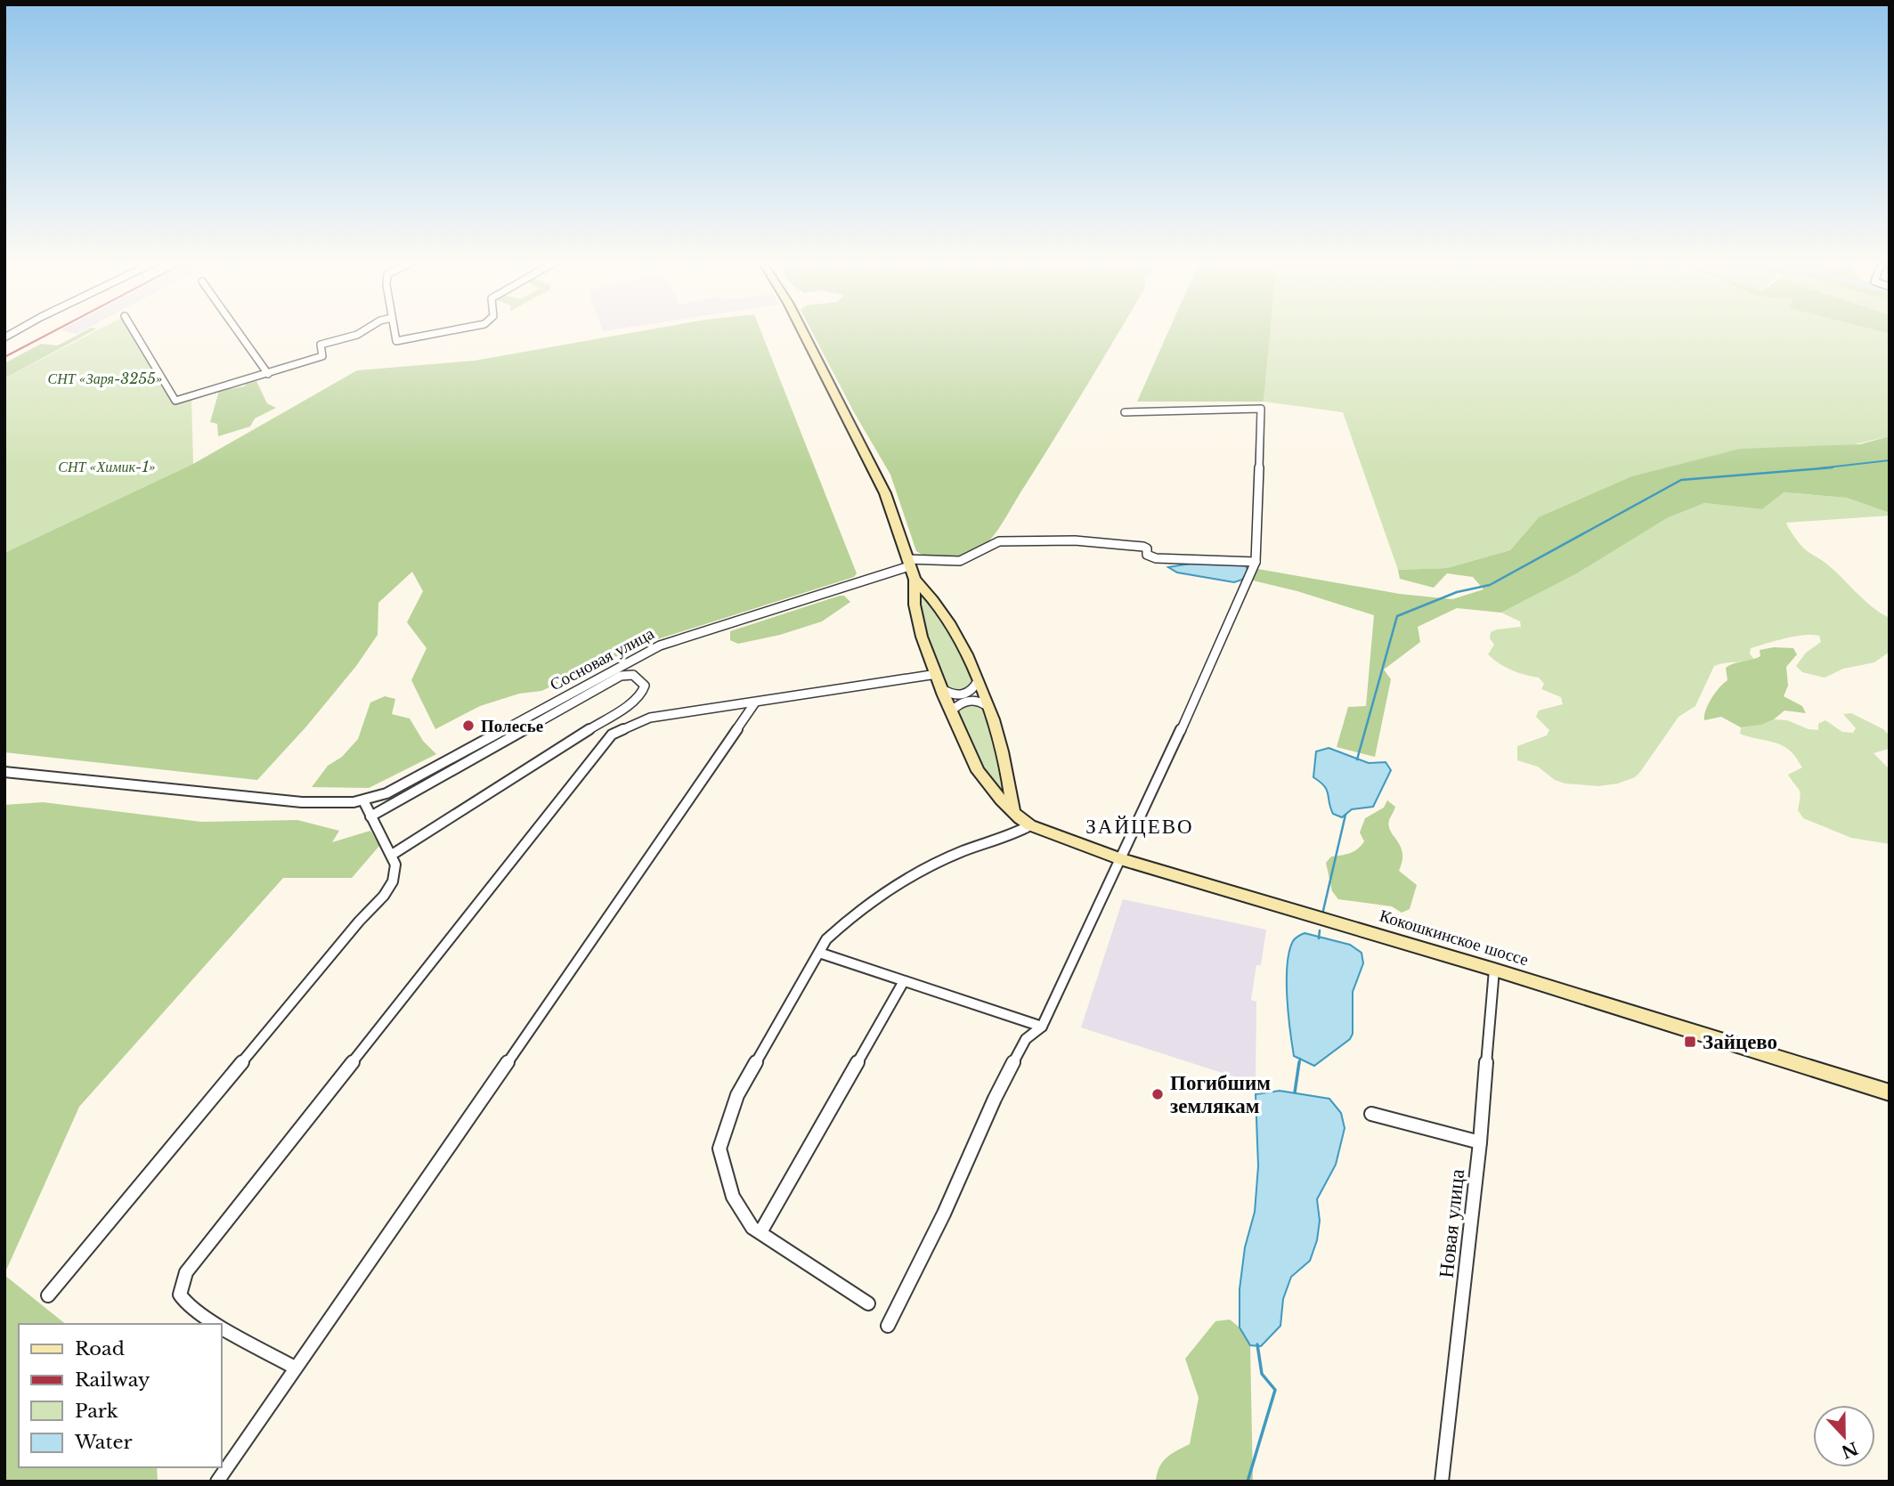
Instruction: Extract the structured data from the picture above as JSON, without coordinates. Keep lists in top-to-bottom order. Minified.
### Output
{"streets":{"main road":["Кокошкинское шоссе"],"street":["Сосновая улица","Новая улица"]},"crossings":[["Кокошкинское шоссе","Новая улица"]],"districts":["ЗАЙЦЕВО"],"parks":["СНТ «Заря-3255»","СНТ «Химик-1»"],"places":{"other":["Полесье","Погибшим землякам"],"transit":["Зайцево"]},"legend":["Road","Railway","Park","Water"],"north":"bottom"}
